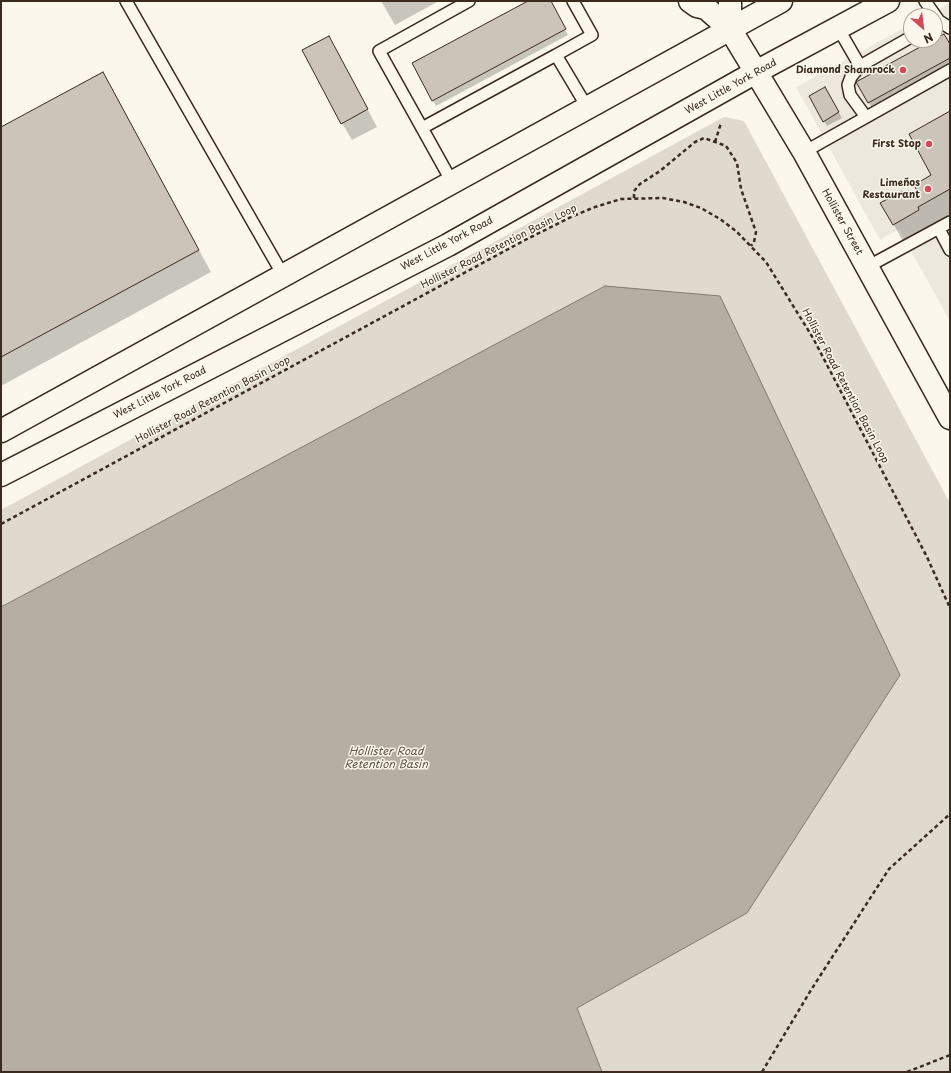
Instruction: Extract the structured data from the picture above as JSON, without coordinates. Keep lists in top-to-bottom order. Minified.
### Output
{"streets":{"main road":["West Little York Road","Hollister Street"],"path":["Hollister Road Retention Basin Loop"]},"crossings":[["West Little York Road","Hollister Street"]],"water":["Hollister Road Retention Basin"],"places":["Diamond Shamrock","First Stop","Limeños Restaurant"],"north":"bottom right"}
